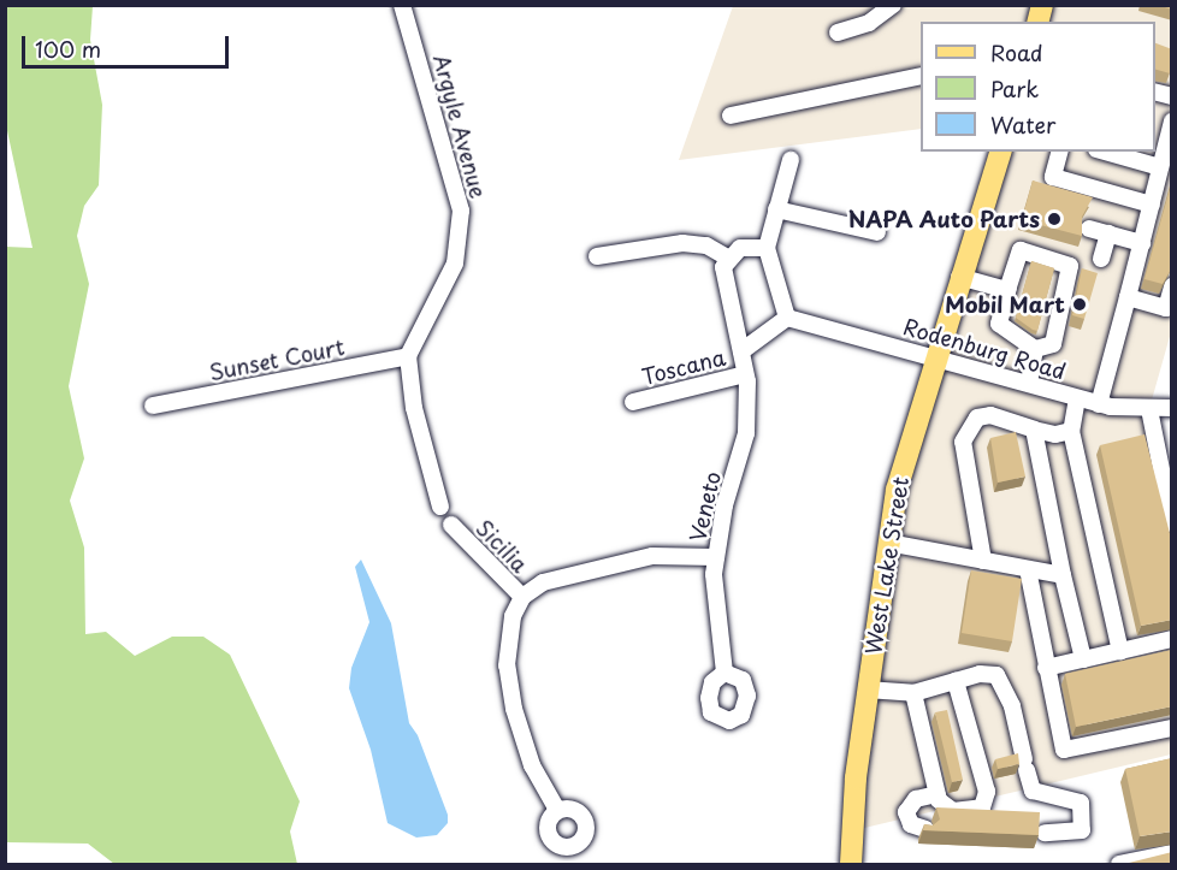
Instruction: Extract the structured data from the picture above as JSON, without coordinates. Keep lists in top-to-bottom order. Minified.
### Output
{"streets":{"main road":["West Lake Street"],"street":["Argyle Avenue","Rodenburg Road","Sunset Court","Toscana","Veneto","Sicilia"]},"crossings":[["Argyle Avenue","Sunset Court"],["Rodenburg Road","West Lake Street"],["Toscana","Veneto"]],"places":["NAPA Auto Parts","Mobil Mart"],"legend":["Road","Park","Water"],"scale_bar":"100 m"}
